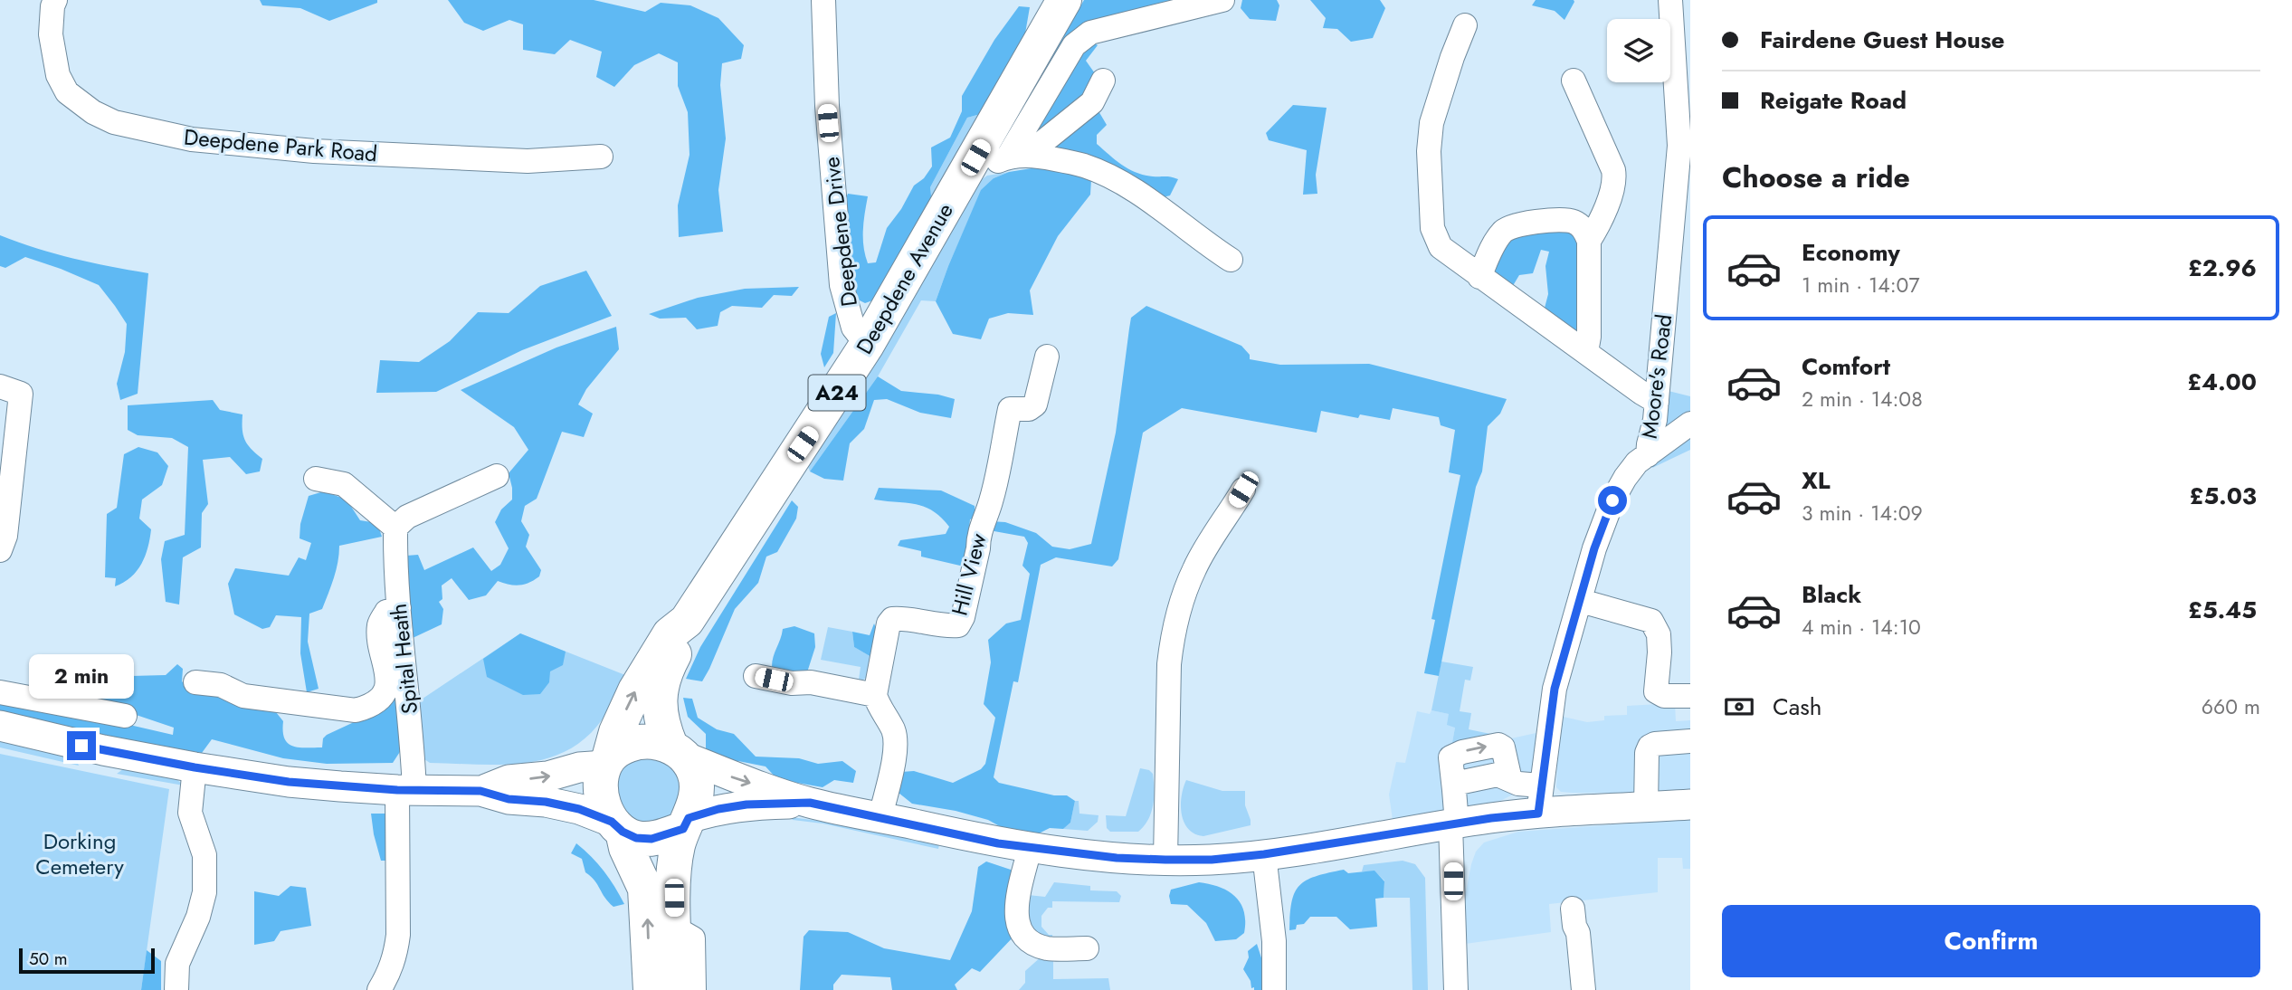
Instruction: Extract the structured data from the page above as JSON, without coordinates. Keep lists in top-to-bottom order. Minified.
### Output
{"streets":{"highway":["Deepdene Avenue","A24"],"street":["Deepdene Park Road","Deepdene Drive","Moore's Road","Hill View","Spital Heath"]},"crossings":[["Deepdene Drive","Deepdene Avenue"],["Deepdene Avenue","A24"]],"parks":["Dorking Cemetery"],"scale_bar":"50 m","page":{"banner":["Fairdene Guest House","Reigate Road"],"heading":"Choose a ride","list":[{"name":"Economy","note":"1 min · 14:07","value":"£2.96"},{"name":"Comfort","note":"2 min · 14:08","value":"£4.00"},{"name":"XL","note":"3 min · 14:09","value":"£5.03"},{"name":"Black","note":"4 min · 14:10","value":"£5.45"}],"bubble":"2 min","pay":["Cash","660 m"],"buttons":"Confirm","scale":"50 m"}}
